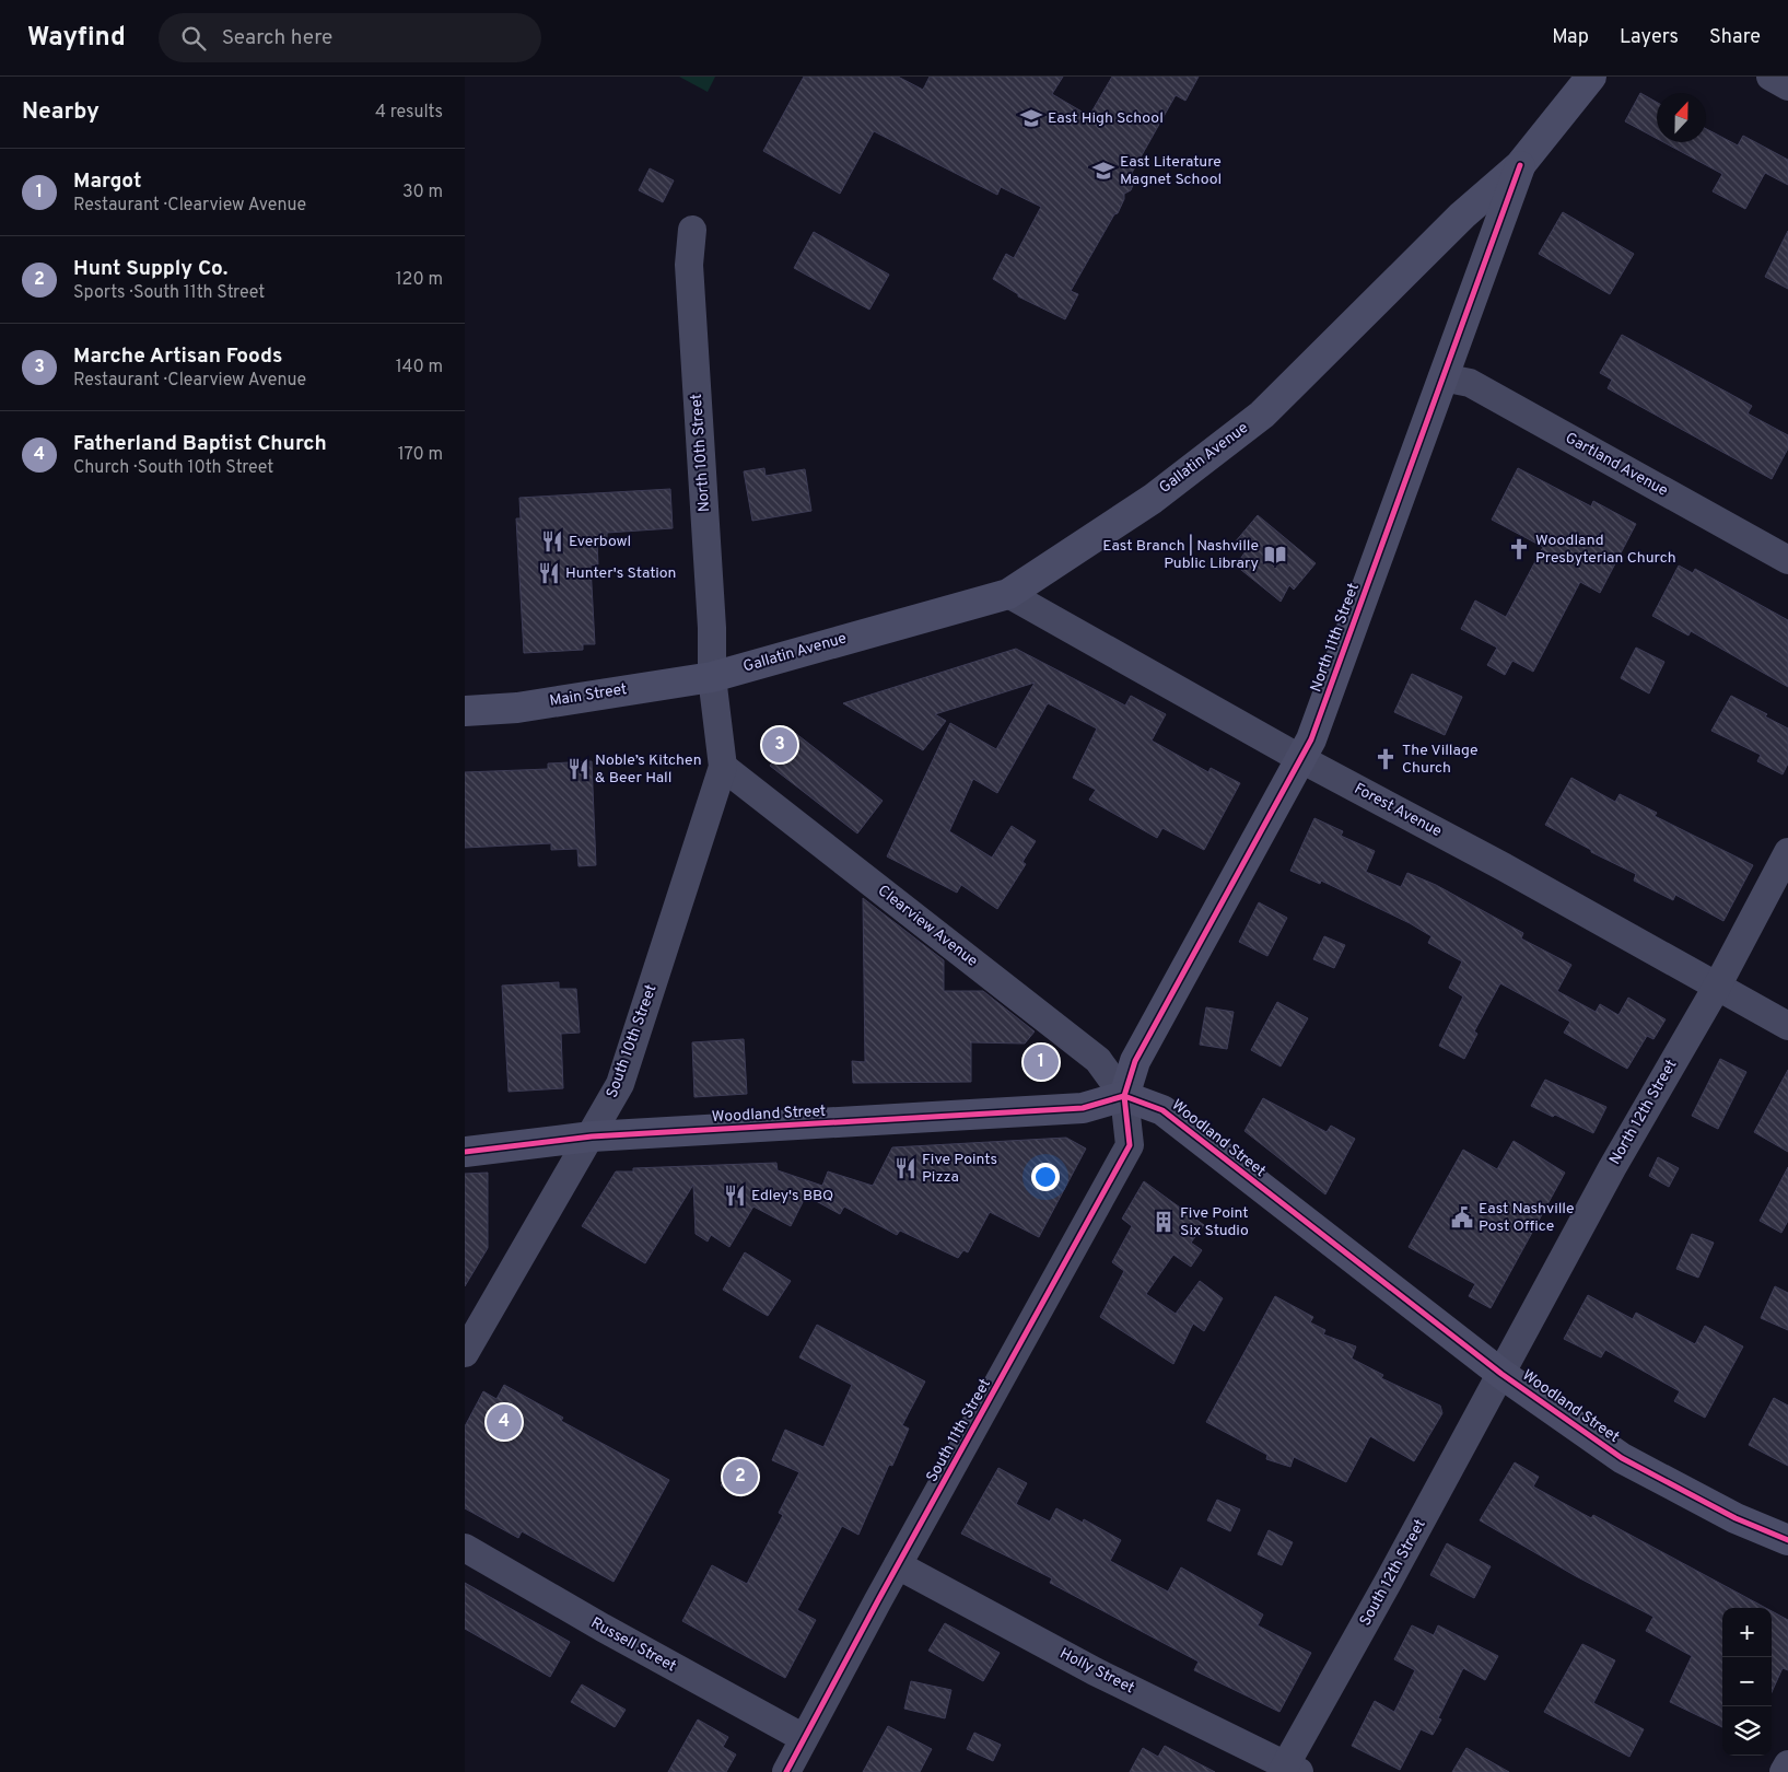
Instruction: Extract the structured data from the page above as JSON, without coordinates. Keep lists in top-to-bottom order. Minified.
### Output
{"streets":{"street":["North 10th Street","Gallatin Avenue","Gartland Avenue","North 11th Street","Main Street","Forest Avenue","Clearview Avenue","South 10th Street","North 12th Street","Woodland Street","South 11th Street","South 12th Street","Russell Street","Holly Street"]},"crossings":[["North 10th Street","Gallatin Avenue"],["North 10th Street","Main Street"],["North 10th Street","Clearview Avenue"],["North 10th Street","South 10th Street"],["Gallatin Avenue","North 11th Street"],["Gallatin Avenue","Main Street"],["Gallatin Avenue","Forest Avenue"],["Gartland Avenue","North 11th Street"],["North 11th Street","Forest Avenue"],["North 11th Street","Clearview Avenue"],["North 11th Street","Woodland Street"],["North 11th Street","South 11th Street"],["Forest Avenue","North 12th Street"],["Clearview Avenue","South 10th Street"],["Clearview Avenue","Woodland Street"],["Clearview Avenue","South 11th Street"],["South 10th Street","Woodland Street"],["North 12th Street","Woodland Street"],["North 12th Street","South 12th Street"],["Woodland Street","South 11th Street"],["Woodland Street","South 12th Street"],["South 11th Street","Russell Street"],["South 11th Street","Holly Street"],["South 12th Street","Holly Street"]],"places":{"school or university":["East High School","East Literature Magnet School"],"restaurant":["Everbowl","Hunter's Station","Noble’s Kitchen & Beer Hall","Five Points Pizza","Edley's BBQ"],"church":["Woodland Presbyterian Church","The Village Church"],"library":["East Branch | Nashville Public Library"],"public building":["East Nashville Post Office"],"building":["Five Point Six Studio"]},"north":"top","page":{"header":"Wayfind","search":"Search here","nav":["Map","Layers","Share"],"heading":["Nearby","4 results"],"list":[{"mark":"1","name":"Margot","note":"Restaurant · Clearview Avenue","value":"30 m"},{"mark":"2","name":"Hunt Supply Co.","note":"Sports · South 11th Street","value":"120 m"},{"mark":"3","name":"Marche Artisan Foods","note":"Restaurant · Clearview Avenue","value":"140 m"},{"mark":"4","name":"Fatherland Baptist Church","note":"Church · South 10th Street","value":"170 m"}],"pins":["3","1","4","2"],"map_buttons":["+","−"]}}
